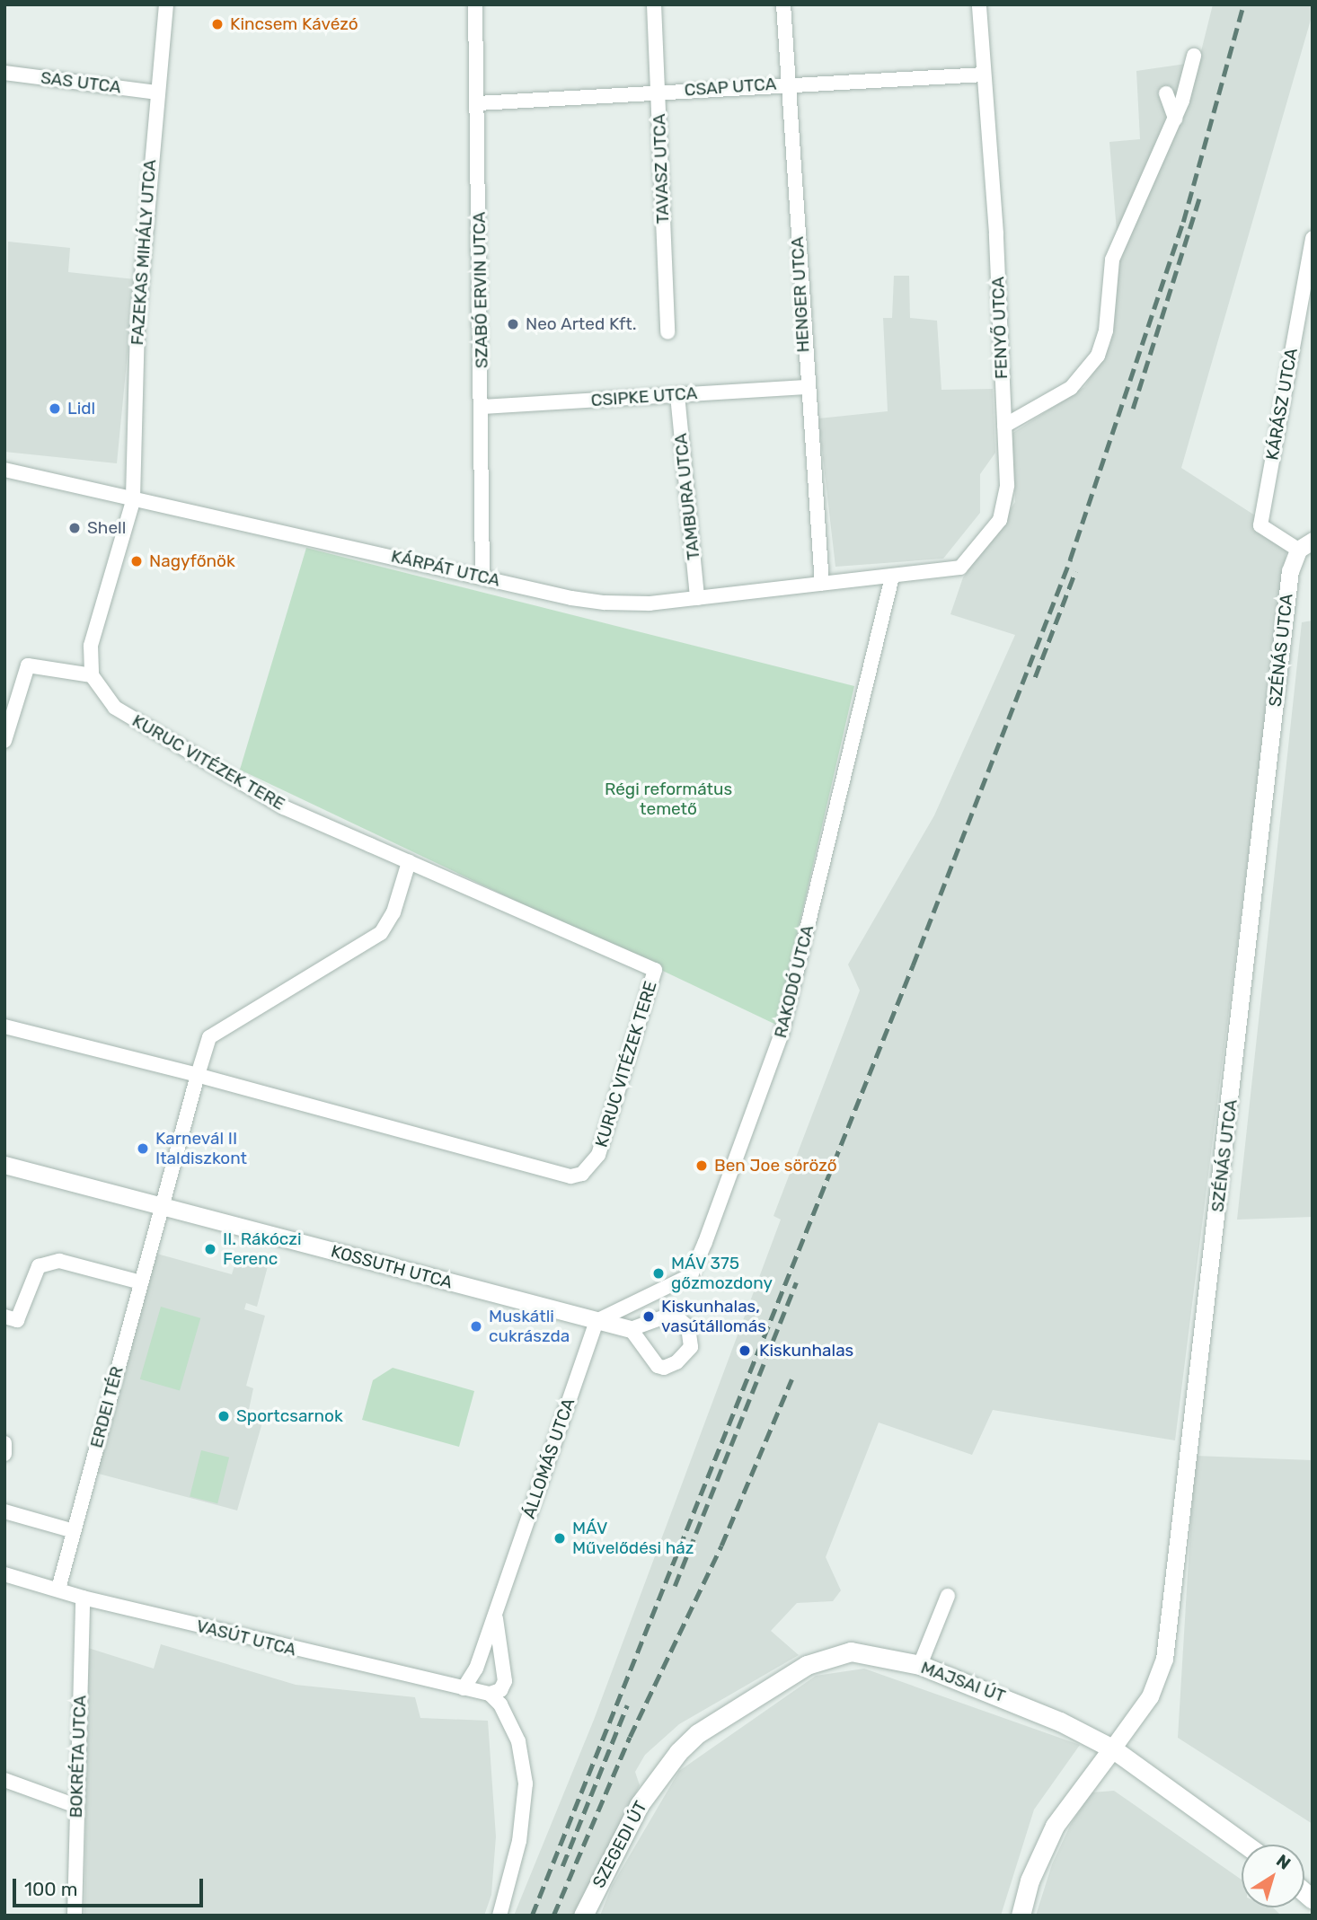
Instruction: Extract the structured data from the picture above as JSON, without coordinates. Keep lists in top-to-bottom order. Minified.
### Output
{"streets":{"main road":["MAJSAI ÚT","SZEGEDI ÚT"],"street":["SAS UTCA","CSAP UTCA","TAVASZ UTCA","FAZEKAS MIHÁLY UTCA","SZABÓ ERVIN UTCA","HENGER UTCA","FENYŐ UTCA","CSIPKE UTCA","KÁRÁSZ UTCA","TAMBURA UTCA","KÁRPÁT UTCA","SZÉNÁS UTCA","KURUC VITÉZEK TERE","RAKODÓ UTCA","KOSSUTH UTCA","ERDEI TÉR","ÁLLOMÁS UTCA","VASÚT UTCA","BOKRÉTA UTCA"]},"crossings":[["SAS UTCA","FAZEKAS MIHÁLY UTCA"],["CSAP UTCA","TAVASZ UTCA"],["CSAP UTCA","SZABÓ ERVIN UTCA"],["CSAP UTCA","HENGER UTCA"],["CSAP UTCA","FENYŐ UTCA"],["FAZEKAS MIHÁLY UTCA","KÁRPÁT UTCA"],["SZABÓ ERVIN UTCA","CSIPKE UTCA"],["SZABÓ ERVIN UTCA","KÁRPÁT UTCA"],["HENGER UTCA","CSIPKE UTCA"],["HENGER UTCA","KÁRPÁT UTCA"],["FENYŐ UTCA","KÁRPÁT UTCA"],["FENYŐ UTCA","RAKODÓ UTCA"],["CSIPKE UTCA","TAMBURA UTCA"],["KÁRÁSZ UTCA","SZÉNÁS UTCA"],["TAMBURA UTCA","KÁRPÁT UTCA"],["KÁRPÁT UTCA","RAKODÓ UTCA"],["SZÉNÁS UTCA","MAJSAI ÚT"],["RAKODÓ UTCA","KOSSUTH UTCA"],["RAKODÓ UTCA","ÁLLOMÁS UTCA"],["KOSSUTH UTCA","ERDEI TÉR"],["KOSSUTH UTCA","ÁLLOMÁS UTCA"],["ERDEI TÉR","VASÚT UTCA"],["ÁLLOMÁS UTCA","VASÚT UTCA"],["VASÚT UTCA","BOKRÉTA UTCA"],["MAJSAI ÚT","SZEGEDI ÚT"]],"parks":["Régi református temető"],"places":["Kincsem Kávézó","Neo Arted Kft.","Lidl","Shell","Nagyfőnök","Karnevál II Italdiszkont","Ben Joe söröző","II. Rákóczi Ferenc","MÁV 375 gőzmozdony","Kiskunhalas, vasútállomás","Muskátli cukrászda","Kiskunhalas","Sportcsarnok","MÁV Művelődési ház"],"scale_bar":"100 m","north":"top right"}
